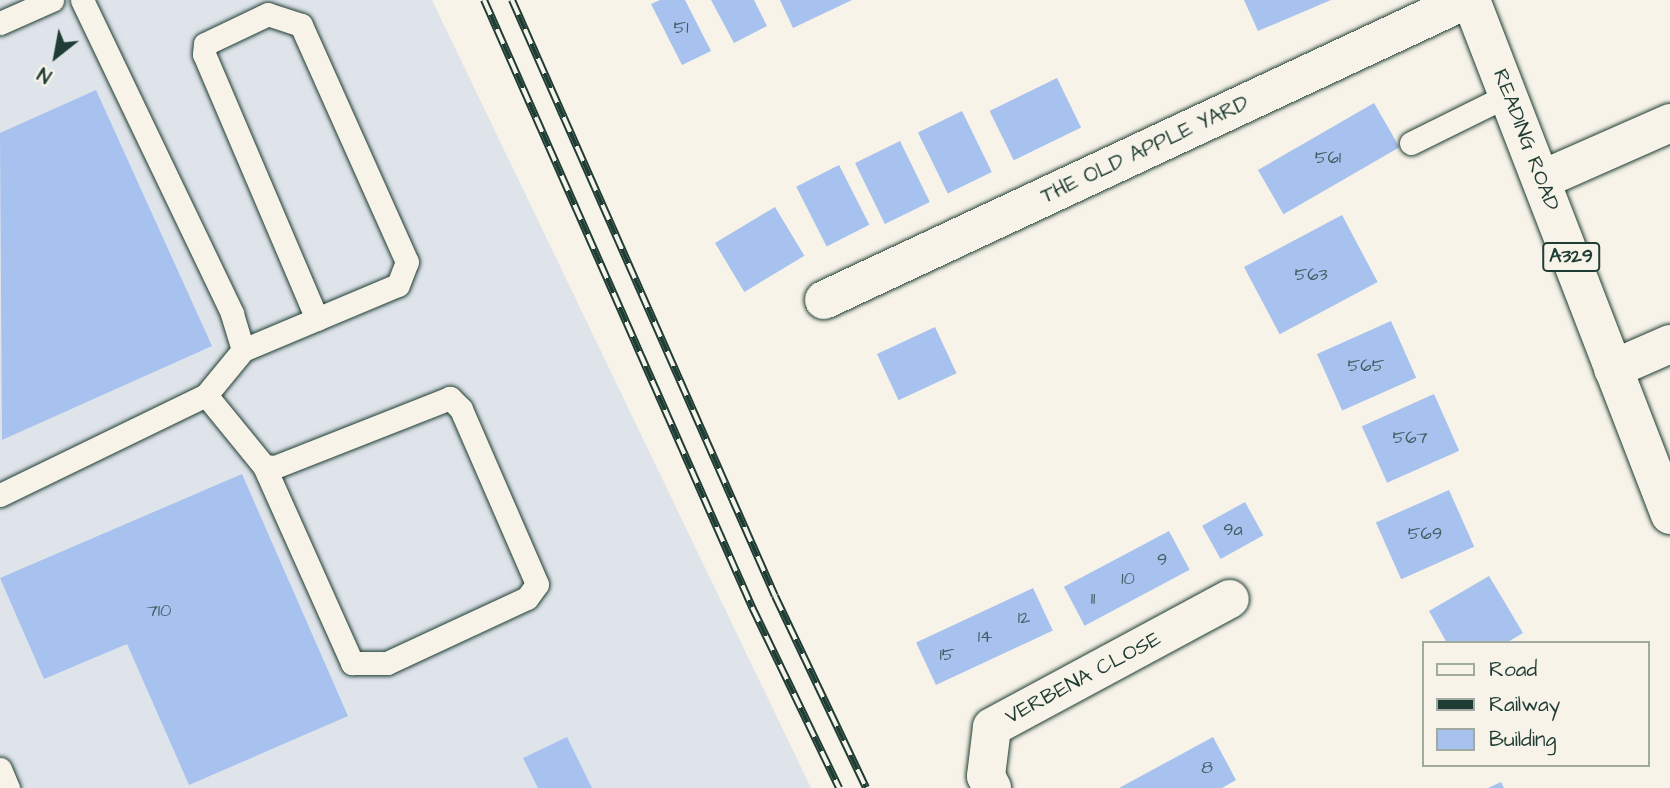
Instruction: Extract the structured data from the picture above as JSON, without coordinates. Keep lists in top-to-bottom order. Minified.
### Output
{"streets":{"street":["READING ROAD","THE OLD APPLE YARD","A329","VERBENA CLOSE"]},"crossings":[["READING ROAD","THE OLD APPLE YARD"]],"house_numbers":["51","561","563","565","567","9a","569","9","10","11","710","12","14","15","8"],"legend":["Road","Railway","Building"],"north":"bottom left"}
